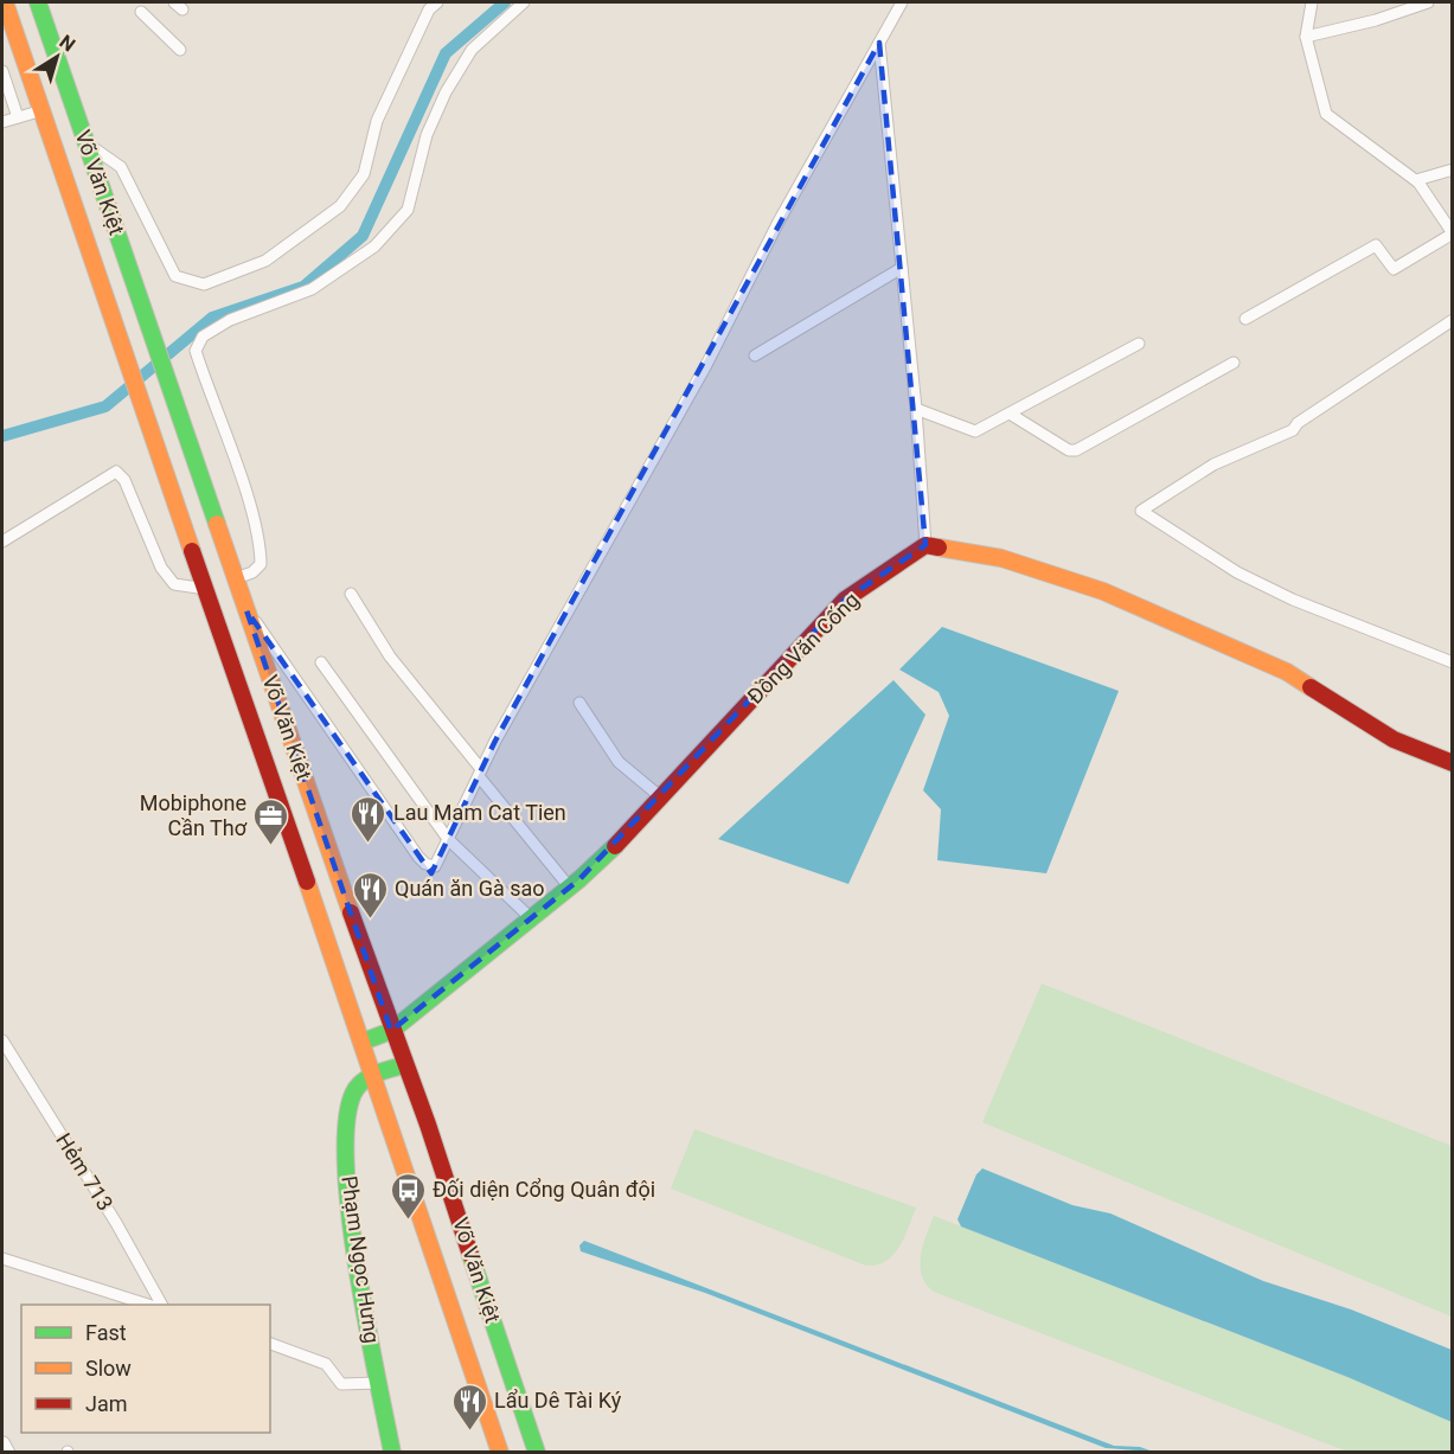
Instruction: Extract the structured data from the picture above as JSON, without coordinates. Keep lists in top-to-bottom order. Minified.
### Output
{"streets":{"main road":["Võ Văn Kiệt","Đồng Văn Cống","Phạm Ngọc Hưng"],"street":["Hẻm 713"]},"crossings":[["Võ Văn Kiệt","Đồng Văn Cống"],["Võ Văn Kiệt","Phạm Ngọc Hưng"]],"places":{"restaurant":["Lau Mam Cat Tien","Quán ăn Gà sao","Lẩu Dê Tài Ký"],"office":["Mobiphone Cần Thơ"],"bus stop":["Đối diện Cổng Quân đội"]},"legend":["Fast","Slow","Jam"],"north":"top right"}
